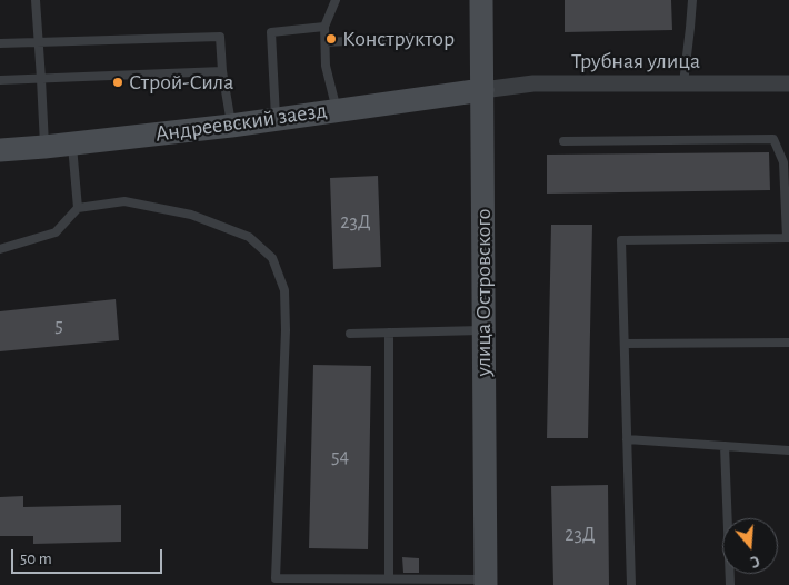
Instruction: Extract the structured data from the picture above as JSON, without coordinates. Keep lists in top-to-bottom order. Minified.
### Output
{"streets":{"main road":["Андреевский заезд","улица Островского"],"street":["Трубная улица"]},"crossings":[["Трубная улица","Андреевский заезд"],["Трубная улица","улица Островского"],["Андреевский заезд","улица Островского"]],"places":["Конструктор","Строй-Сила"],"house_numbers":["23Д","5","54","23Д"],"scale_bar":"50 m","north":"bottom"}
